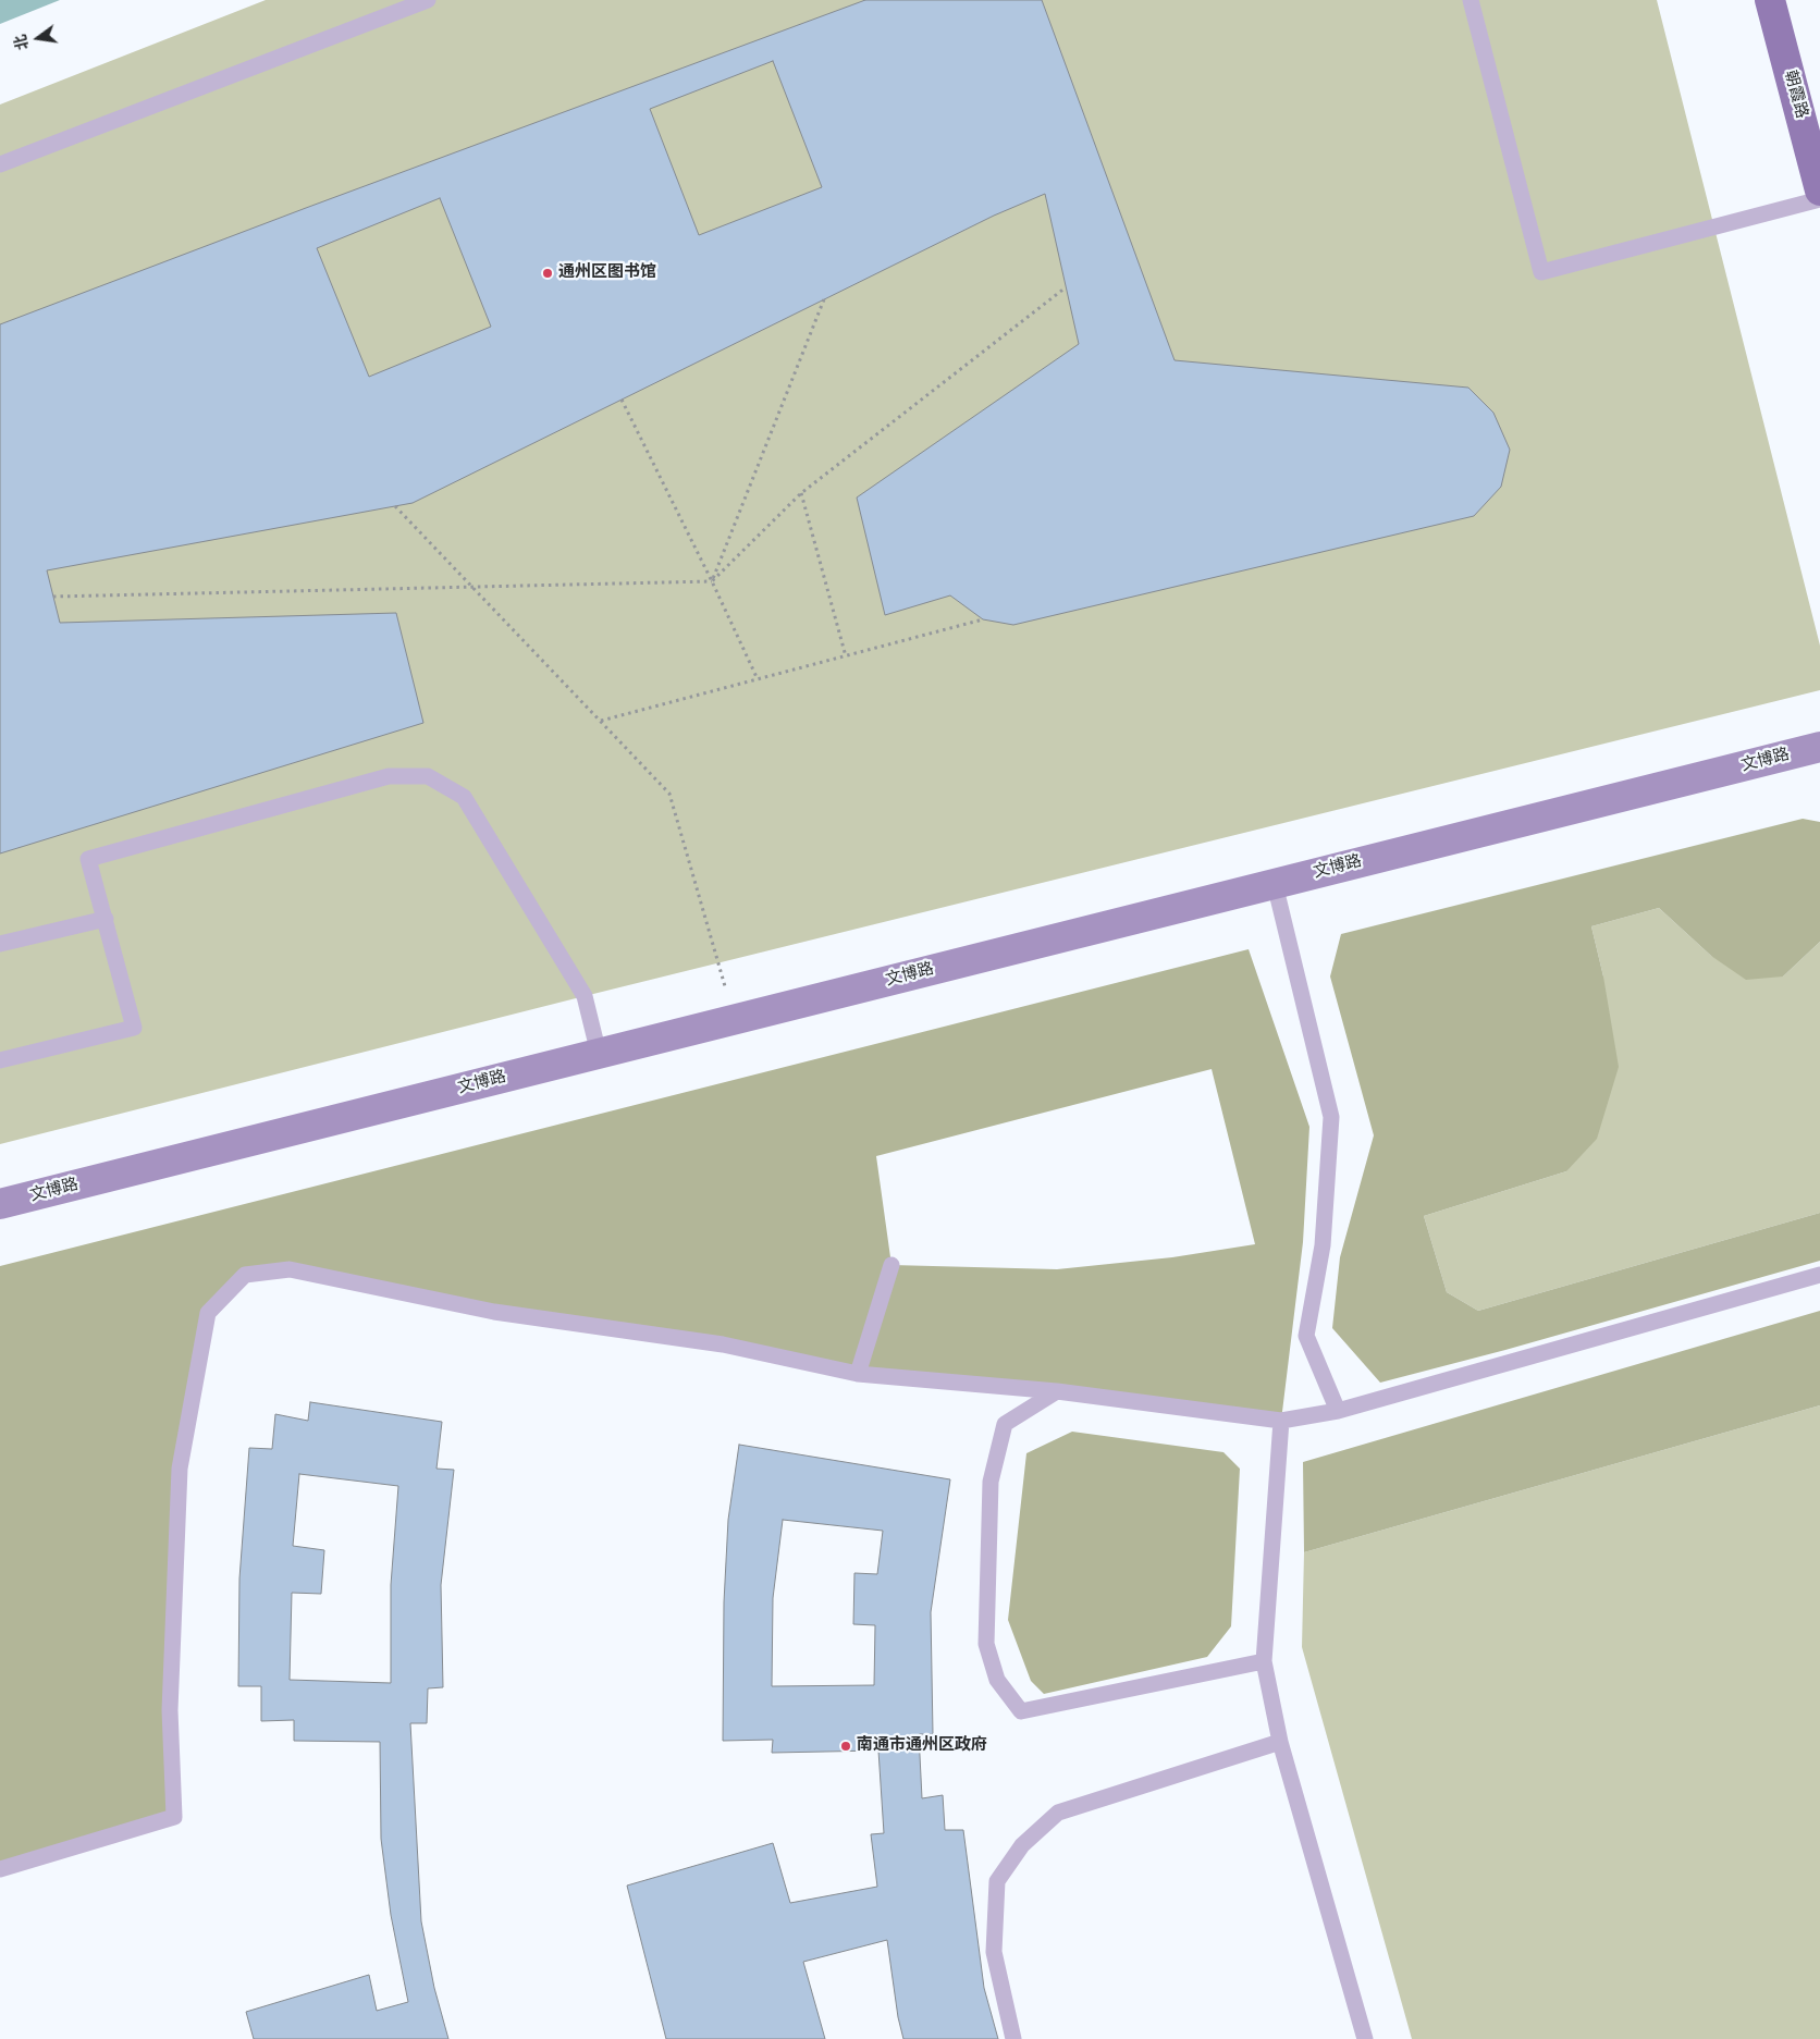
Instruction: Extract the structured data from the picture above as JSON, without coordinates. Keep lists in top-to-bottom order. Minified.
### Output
{"streets":{"main road":["朝霞路"],"street":["文博路"]},"places":["通州区图书馆","南通市通州区政府"],"north":"left"}
